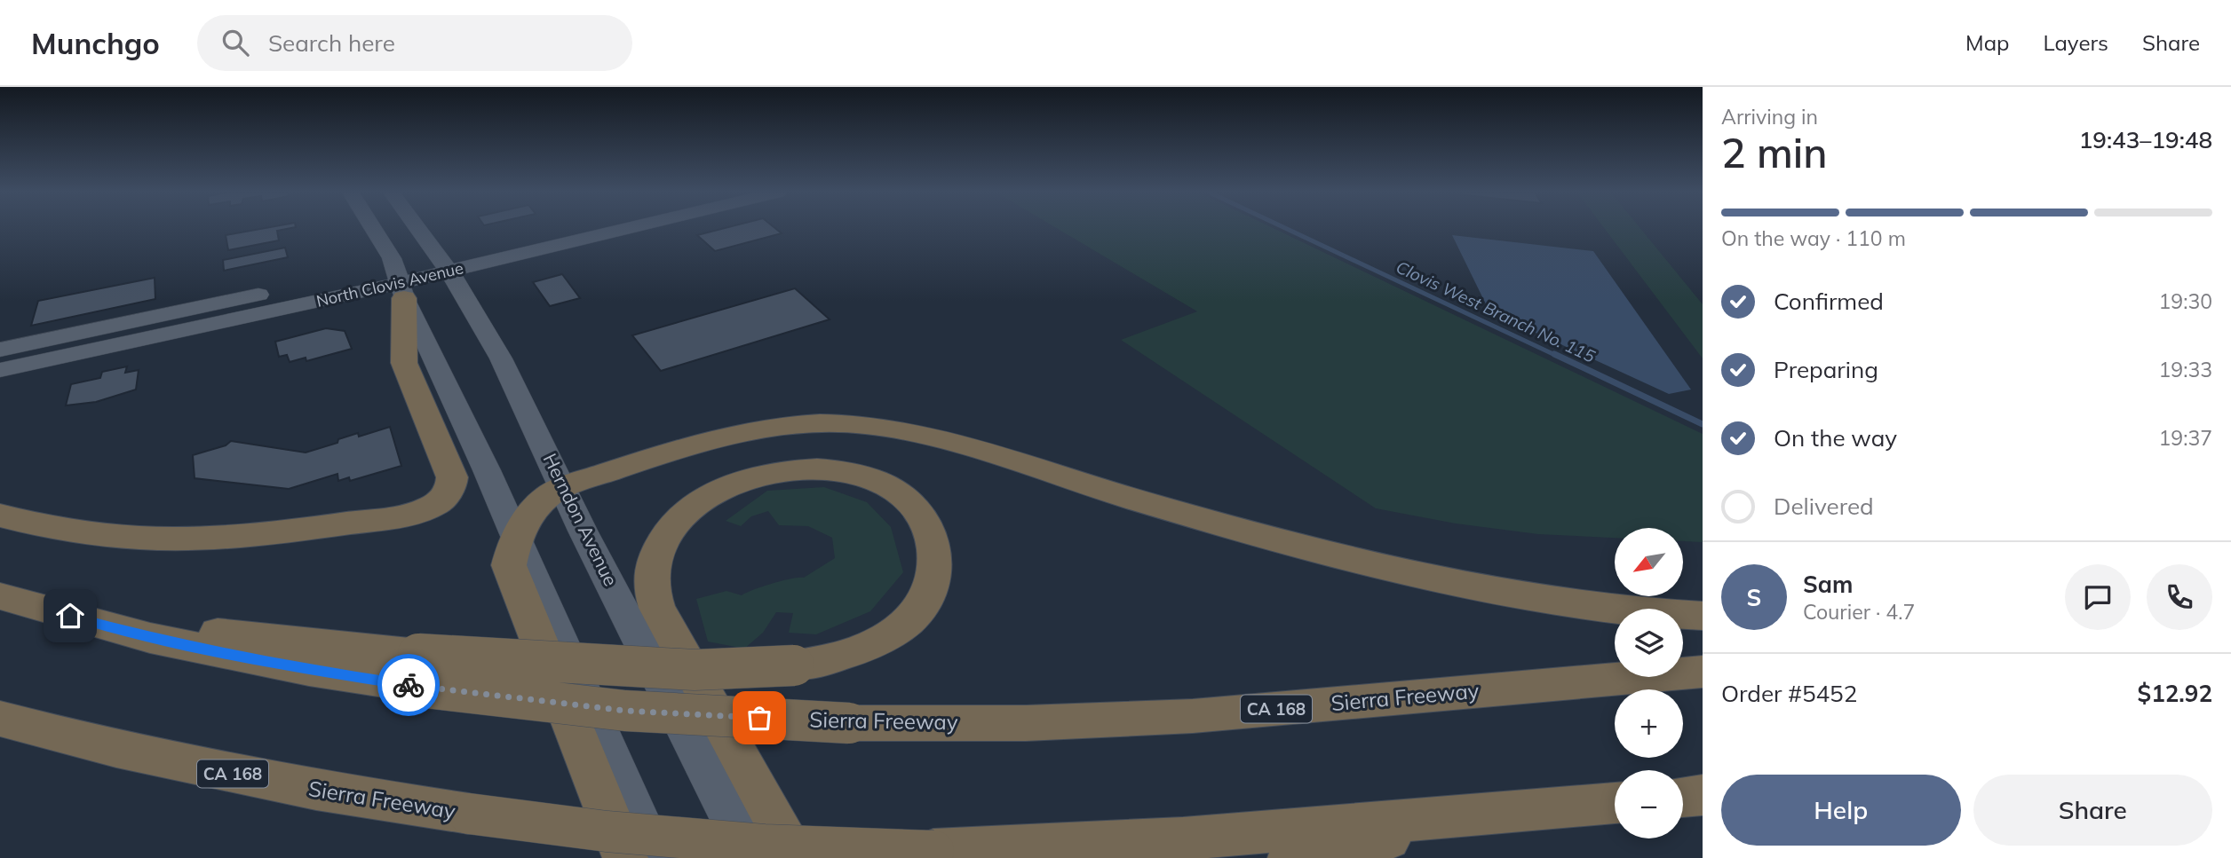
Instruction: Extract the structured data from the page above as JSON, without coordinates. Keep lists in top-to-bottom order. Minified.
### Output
{"streets":{"highway":["Sierra Freeway","CA 168"],"main road":["North Clovis Avenue","Herndon Avenue"]},"crossings":[["North Clovis Avenue","Herndon Avenue"]],"water":["Clovis West Branch No. 115"],"north":"bottom left","page":{"header":"Munchgo","search":"Search here","nav":["Map","Layers","Share"],"heading":["2 min","Arriving in","19:43–19:48"],"panel":["Sam","Courier · 4.7","Order #5452","$12.92"],"bar":"On the way · 110 m","list":[["Confirmed","19:30"],["Preparing","19:33"],["On the way","19:37"],"Delivered"],"map_buttons":["+","−"],"round":"S","buttons":["Help","Share"]}}
